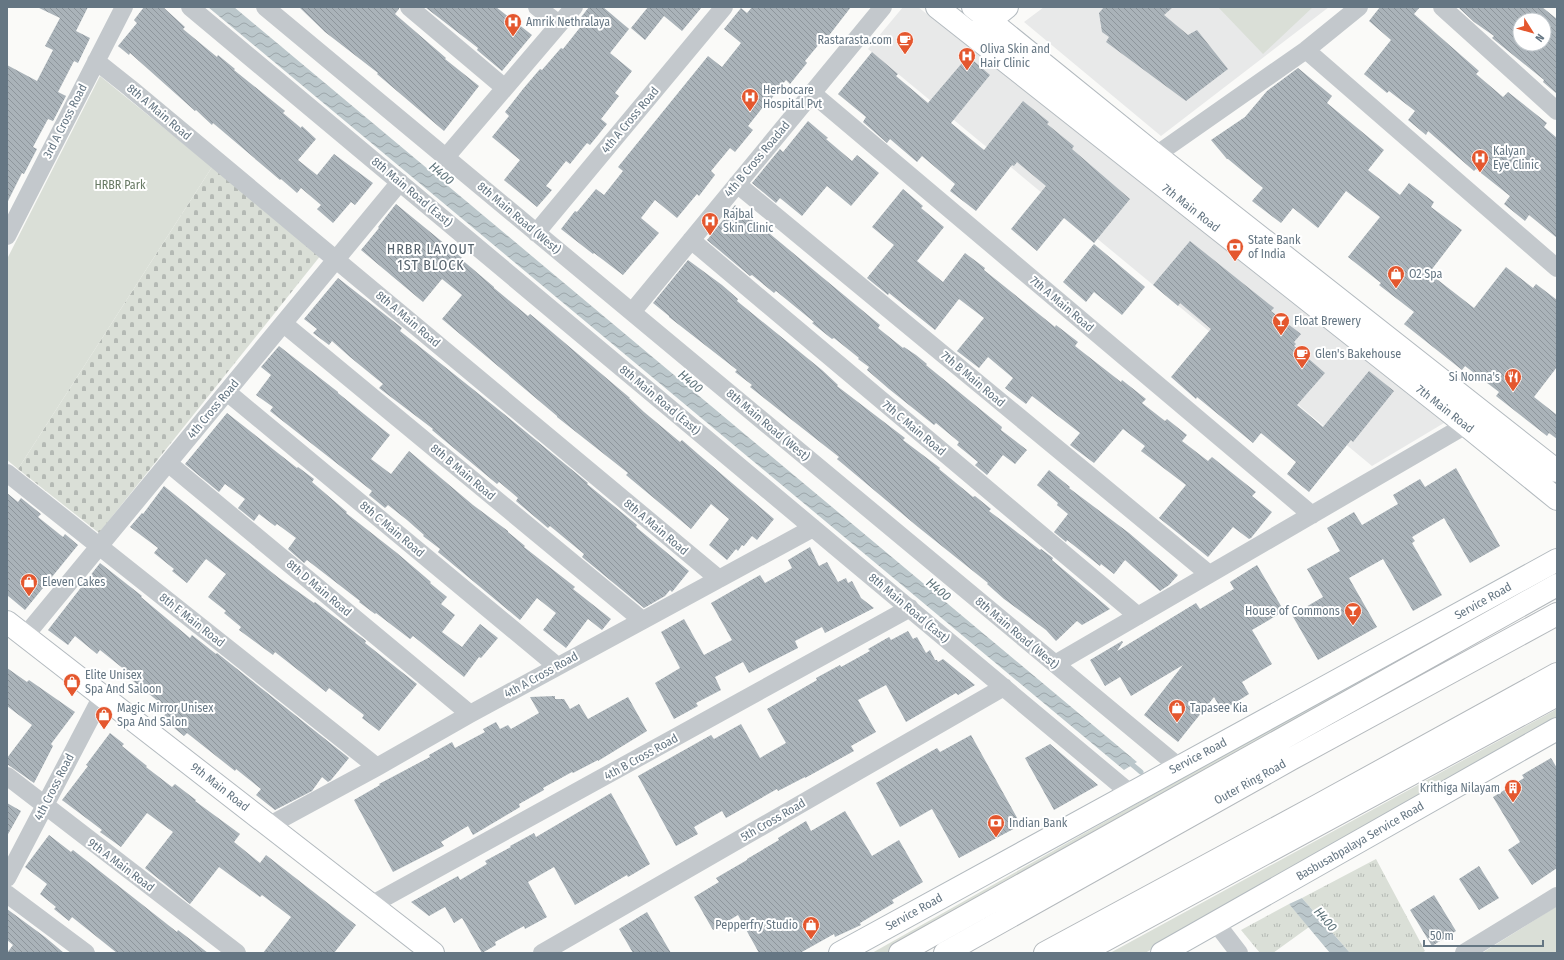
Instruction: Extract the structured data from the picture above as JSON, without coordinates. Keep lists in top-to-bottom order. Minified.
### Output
{"streets":{"main road":["7th Main Road","Service Road","Outer Ring Road","9th Main Road","Basbusabpalaya Service Road"],"street":["8th A Main Road","4th A Cross Road","3rd A Cross Road","4th B Cross Roadad","8th Main Road (East)","8th Main Road (West)","7th A Main Road","7th B Main Road","4th Cross Road","7th C Main Road","8th B Main Road","8th C Main Road","8th D Main Road","8th E Main Road","4th B Cross Road","5th Cross Road","9th A Main Road"]},"crossings":[["8th A Main Road","4th A Cross Road"],["8th A Main Road","3rd A Cross Road"],["8th A Main Road","4th Cross Road"],["4th A Cross Road","8th Main Road (East)"],["4th A Cross Road","8th Main Road (West)"],["4th A Cross Road","8th B Main Road"],["4th A Cross Road","8th C Main Road"],["4th A Cross Road","8th D Main Road"],["4th A Cross Road","8th E Main Road"],["4th A Cross Road","9th Main Road"],["4th B Cross Roadad","8th Main Road (West)"],["4th B Cross Roadad","7th A Main Road"],["4th B Cross Roadad","7th B Main Road"],["4th B Cross Roadad","7th C Main Road"],["8th Main Road (East)","4th Cross Road"],["8th Main Road (East)","Service Road"],["8th Main Road (East)","4th B Cross Road"],["8th Main Road (East)","5th Cross Road"],["8th Main Road (West)","Service Road"],["4th Cross Road","8th B Main Road"],["4th Cross Road","8th C Main Road"],["4th Cross Road","8th D Main Road"],["4th Cross Road","8th E Main Road"],["4th Cross Road","9th Main Road"],["4th Cross Road","9th A Main Road"],["4th B Cross Road","9th Main Road"]],"districts":["HRBR LAYOUT 1ST BLOCK"],"water":["H400"],"parks":["HRBR Park"],"places":{"hospital":["Amrik Nethralaya","Oliva Skin and Hair Clinic","Herbocare Hospital Pvt","Kalyan Eye Clinic","Rajbal Skin Clinic"],"cafe":["Rastarasta.com","Glen's Bakehouse"],"bank":["State Bank of India","Indian Bank"],"shop":["O2 Spa","Eleven Cakes","Elite Unisex Spa And Saloon","Tapasee Kia","Magic Mirror Unisex Spa And Salon","Pepperfry Studio"],"bar":["Float Brewery","House of Commons"],"restaurant":["Si Nonna's"],"building":["Krithiga Nilayam"]},"scale_bar":"50 m","north":"bottom right"}
